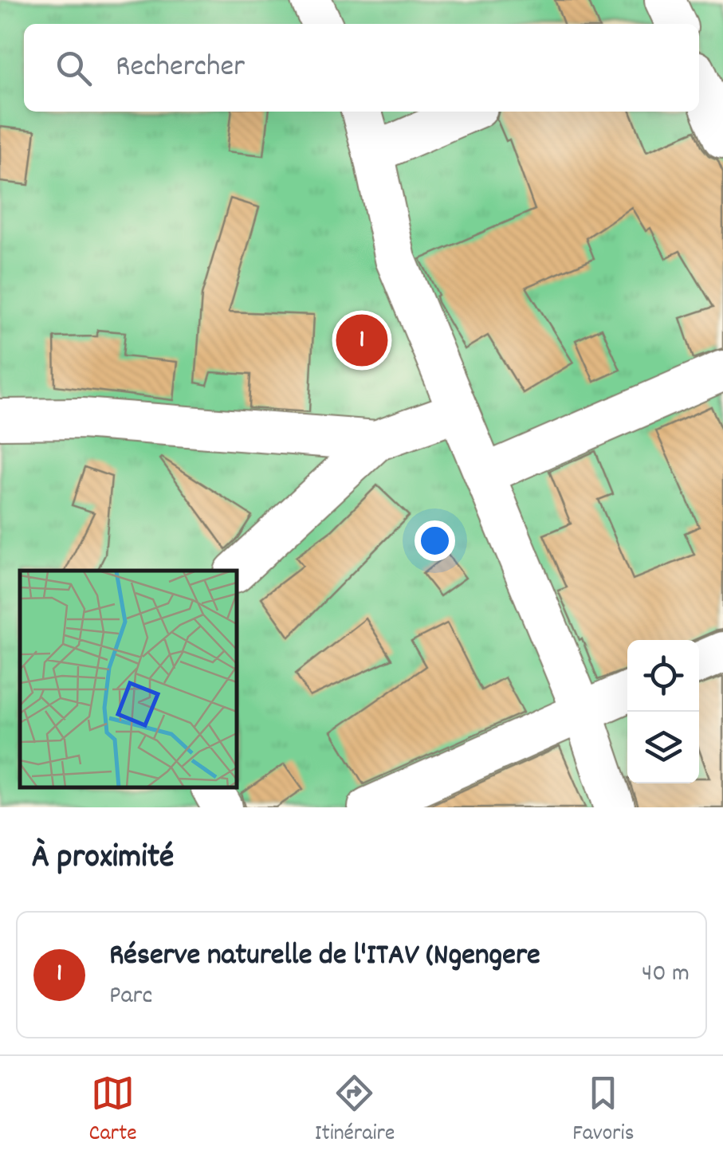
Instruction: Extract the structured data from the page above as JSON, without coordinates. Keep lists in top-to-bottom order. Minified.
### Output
{"page":{"search":"Rechercher","pins":"1","heading":"À proximité","list":[{"mark":"1","name":"Réserve naturelle de l'ITAV (Ngengere","note":"Parc","value":"40 m"}],"nav":["Carte","Itinéraire","Favoris"]}}
